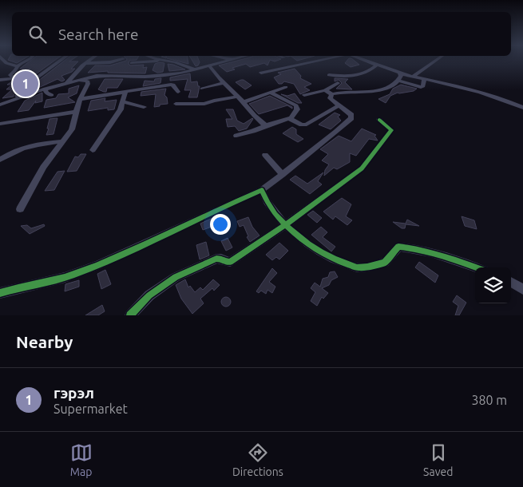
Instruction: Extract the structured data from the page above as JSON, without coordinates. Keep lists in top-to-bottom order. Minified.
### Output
{"page":{"search":"Search here","pins":"1","heading":"Nearby","list":[{"mark":"1","name":"гэрэл","note":"Supermarket","value":"380 m"}],"nav":["Map","Directions","Saved"]}}
